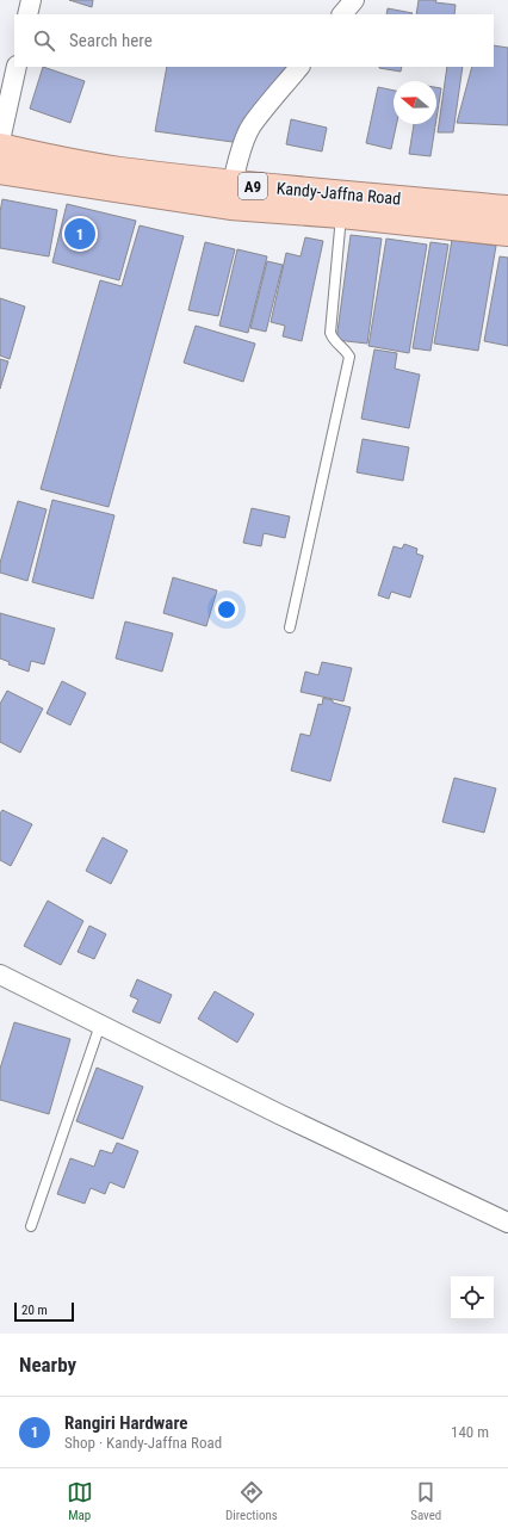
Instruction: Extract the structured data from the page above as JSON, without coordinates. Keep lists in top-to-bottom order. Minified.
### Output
{"streets":{"highway":["A9","Kandy-Jaffna Road"]},"scale_bar":"20 m","north":"left","page":{"search":"Search here","pins":"1","scale":"20 m","heading":"Nearby","list":[{"mark":"1","name":"Rangiri Hardware","note":"Shop · Kandy-Jaffna Road","value":"140 m"}],"nav":["Map","Directions","Saved"]}}
